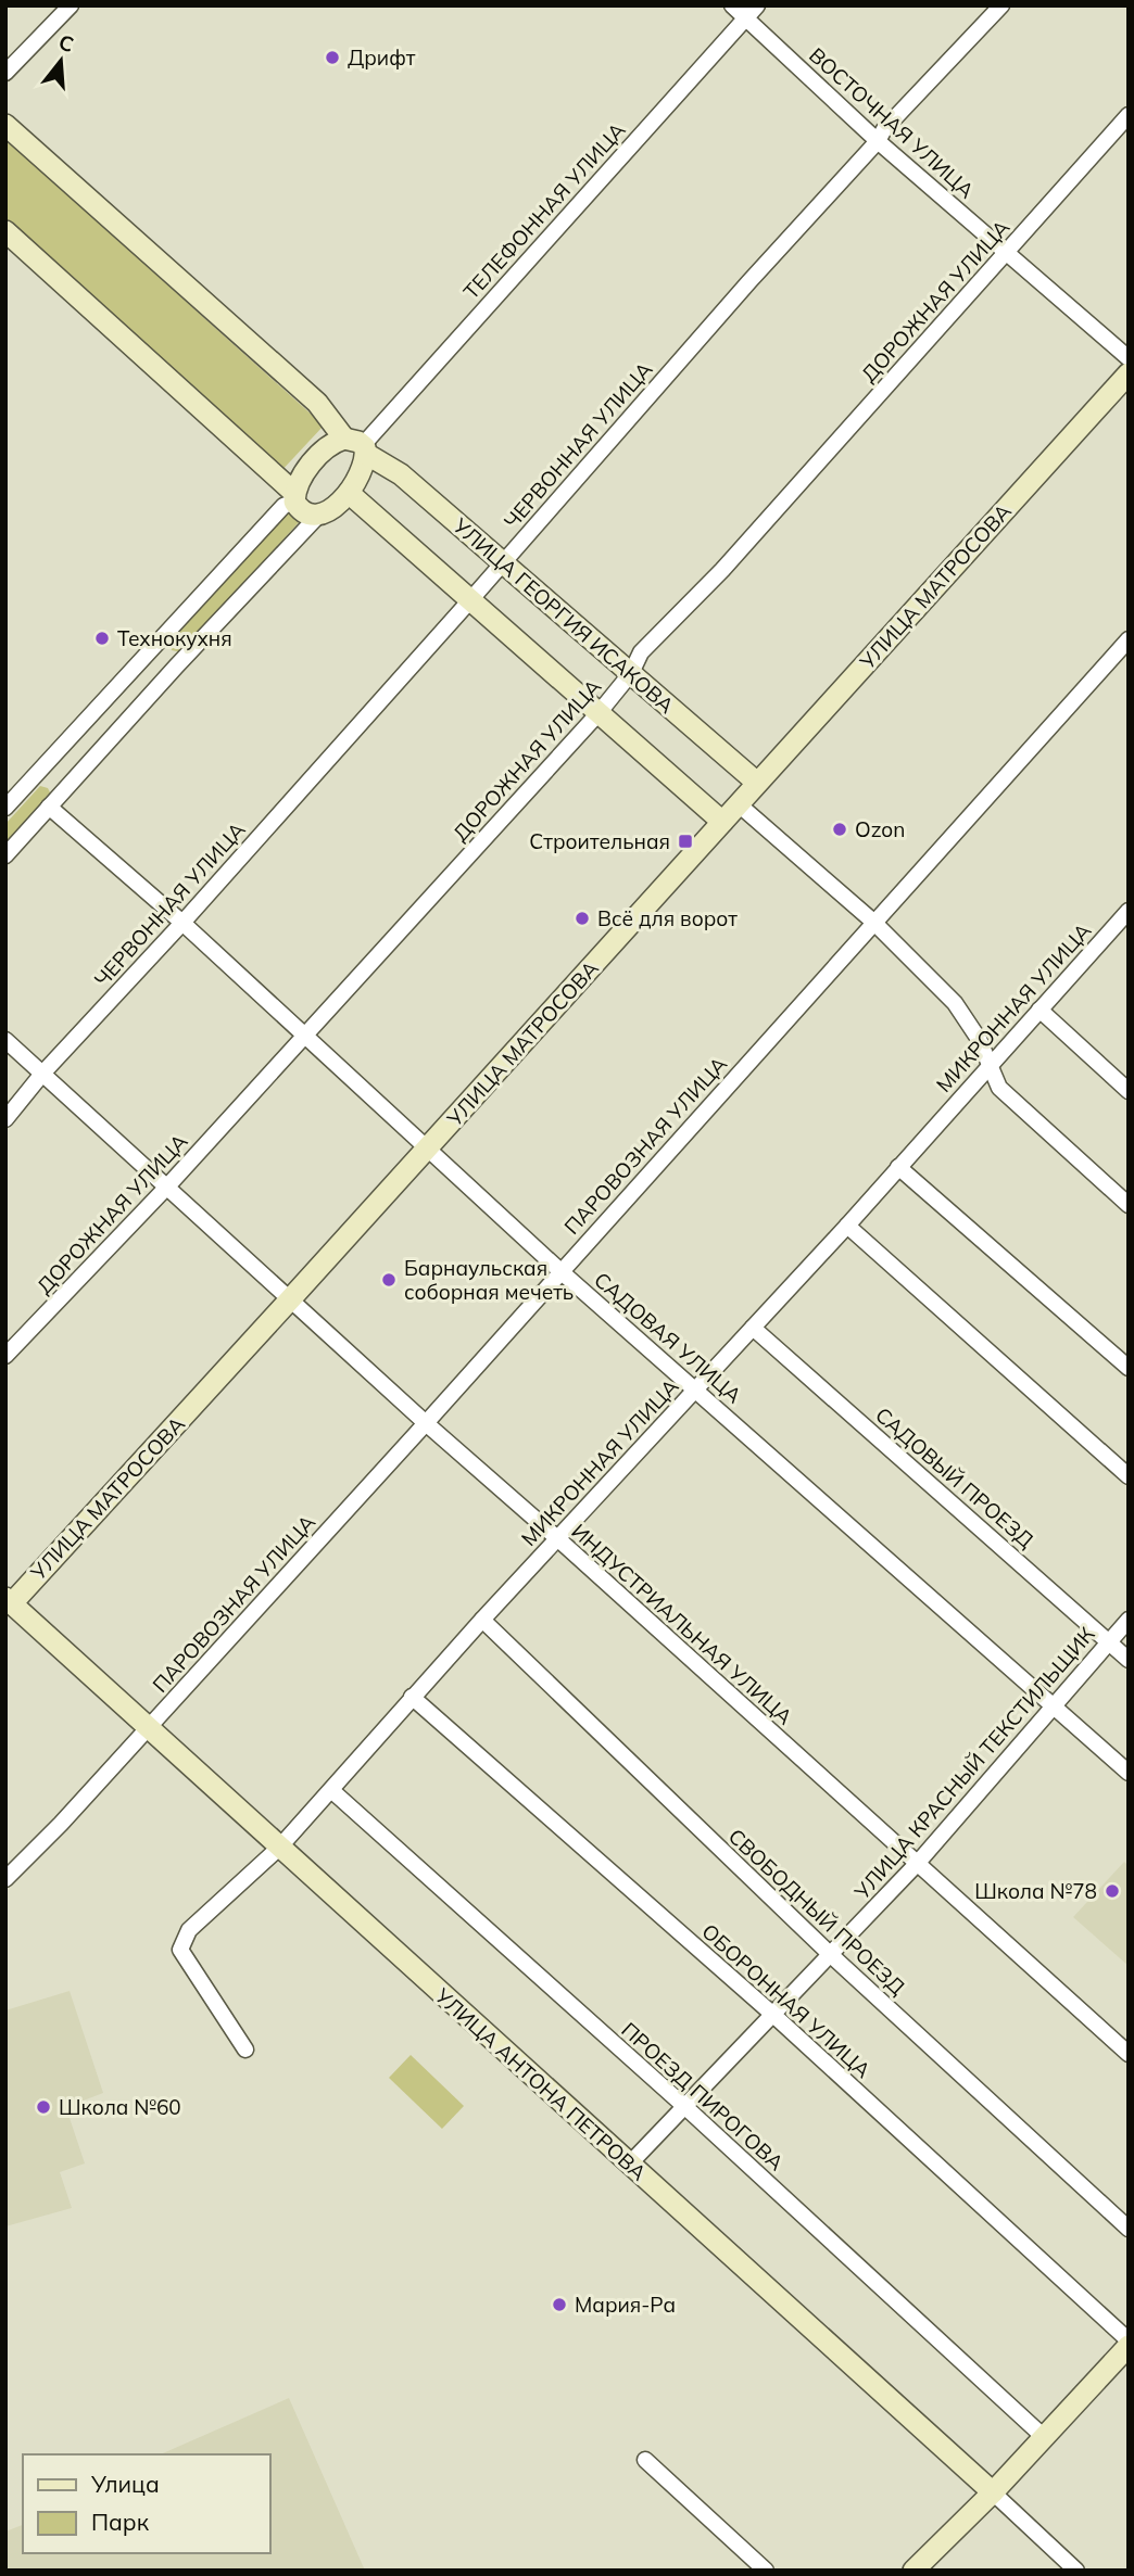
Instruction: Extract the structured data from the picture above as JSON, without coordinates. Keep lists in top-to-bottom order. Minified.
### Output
{"streets":{"street":["ВОСТОЧНАЯ УЛИЦА","ТЕЛЕФОННАЯ УЛИЦА","ДОРОЖНАЯ УЛИЦА","ЧЕРВОННАЯ УЛИЦА","УЛИЦА МАТРОСОВА","УЛИЦА ГЕОРГИЯ ИСАКОВА","МИКРОННАЯ УЛИЦА","ПАРОВОЗНАЯ УЛИЦА","САДОВАЯ УЛИЦА","САДОВЫЙ ПРОЕЗД","ИНДУСТРИАЛЬНАЯ УЛИЦА","УЛИЦА КРАСНЫЙ ТЕКСТИЛЬЩИК","СВОБОДНЫЙ ПРОЕЗД","ОБОРОННАЯ УЛИЦА","УЛИЦА АНТОНА ПЕТРОВА","ПРОЕЗД ПИРОГОВА"]},"crossings":[["ВОСТОЧНАЯ УЛИЦА","ТЕЛЕФОННАЯ УЛИЦА"],["ВОСТОЧНАЯ УЛИЦА","ДОРОЖНАЯ УЛИЦА"],["ВОСТОЧНАЯ УЛИЦА","ЧЕРВОННАЯ УЛИЦА"],["ТЕЛЕФОННАЯ УЛИЦА","УЛИЦА ГЕОРГИЯ ИСАКОВА"],["ДОРОЖНАЯ УЛИЦА","УЛИЦА ГЕОРГИЯ ИСАКОВА"],["ДОРОЖНАЯ УЛИЦА","САДОВАЯ УЛИЦА"],["ДОРОЖНАЯ УЛИЦА","ИНДУСТРИАЛЬНАЯ УЛИЦА"],["ЧЕРВОННАЯ УЛИЦА","УЛИЦА ГЕОРГИЯ ИСАКОВА"],["ЧЕРВОННАЯ УЛИЦА","САДОВАЯ УЛИЦА"],["ЧЕРВОННАЯ УЛИЦА","ИНДУСТРИАЛЬНАЯ УЛИЦА"],["УЛИЦА МАТРОСОВА","УЛИЦА ГЕОРГИЯ ИСАКОВА"],["УЛИЦА МАТРОСОВА","САДОВАЯ УЛИЦА"],["УЛИЦА МАТРОСОВА","ИНДУСТРИАЛЬНАЯ УЛИЦА"],["УЛИЦА МАТРОСОВА","УЛИЦА АНТОНА ПЕТРОВА"],["МИКРОННАЯ УЛИЦА","САДОВАЯ УЛИЦА"],["МИКРОННАЯ УЛИЦА","САДОВЫЙ ПРОЕЗД"],["МИКРОННАЯ УЛИЦА","ИНДУСТРИАЛЬНАЯ УЛИЦА"],["МИКРОННАЯ УЛИЦА","СВОБОДНЫЙ ПРОЕЗД"],["МИКРОННАЯ УЛИЦА","ОБОРОННАЯ УЛИЦА"],["МИКРОННАЯ УЛИЦА","УЛИЦА АНТОНА ПЕТРОВА"],["МИКРОННАЯ УЛИЦА","ПРОЕЗД ПИРОГОВА"],["ПАРОВОЗНАЯ УЛИЦА","САДОВАЯ УЛИЦА"],["ПАРОВОЗНАЯ УЛИЦА","ИНДУСТРИАЛЬНАЯ УЛИЦА"],["ПАРОВОЗНАЯ УЛИЦА","УЛИЦА АНТОНА ПЕТРОВА"],["САДОВАЯ УЛИЦА","УЛИЦА КРАСНЫЙ ТЕКСТИЛЬЩИК"],["САДОВЫЙ ПРОЕЗД","УЛИЦА КРАСНЫЙ ТЕКСТИЛЬЩИК"],["ИНДУСТРИАЛЬНАЯ УЛИЦА","УЛИЦА КРАСНЫЙ ТЕКСТИЛЬЩИК"],["УЛИЦА КРАСНЫЙ ТЕКСТИЛЬЩИК","СВОБОДНЫЙ ПРОЕЗД"],["УЛИЦА КРАСНЫЙ ТЕКСТИЛЬЩИК","ОБОРОННАЯ УЛИЦА"],["УЛИЦА КРАСНЫЙ ТЕКСТИЛЬЩИК","УЛИЦА АНТОНА ПЕТРОВА"],["УЛИЦА КРАСНЫЙ ТЕКСТИЛЬЩИК","ПРОЕЗД ПИРОГОВА"]],"places":{"other":["Дрифт","Технокухня","Ozon","Всё для ворот","Барнаульская соборная мечеть","Школа №78","Школа №60","Мария-Ра"],"transit":["Строительная"]},"legend":["Улица","Парк"],"north":"top"}
